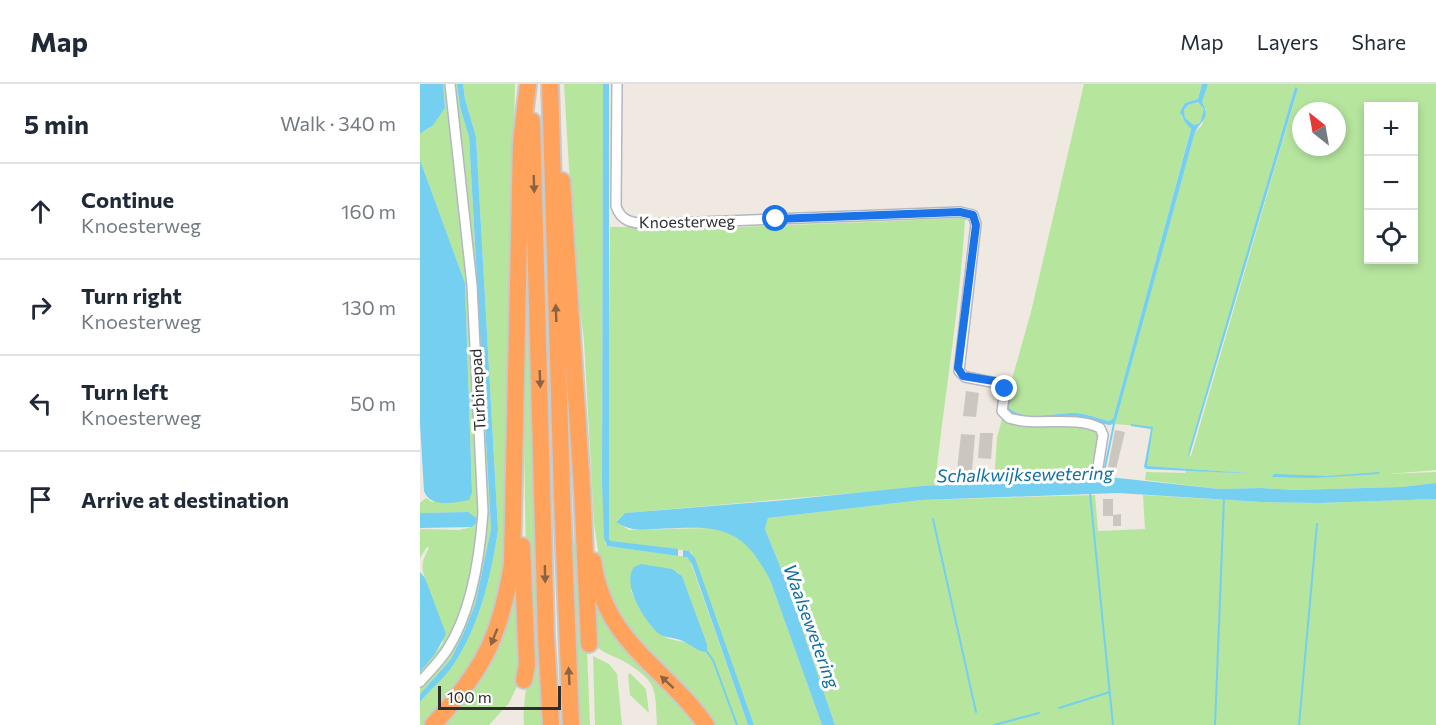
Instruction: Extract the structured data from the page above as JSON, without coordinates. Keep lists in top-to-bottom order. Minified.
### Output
{"streets":{"street":["Knoesterweg","Turbinepad"]},"water":["Schalkwijksewetering","Waalsewetering"],"scale_bar":"100 m","north":"top left","page":{"header":"Map","nav":["Map","Layers","Share"],"heading":["5 min","Walk · 340 m"],"map_buttons":["+","−"],"list":[["Continue","Knoesterweg","160 m"],["Turn right","Knoesterweg","130 m"],["Turn left","Knoesterweg","50 m"],"Arrive at destination"],"scale":"100 m"}}
